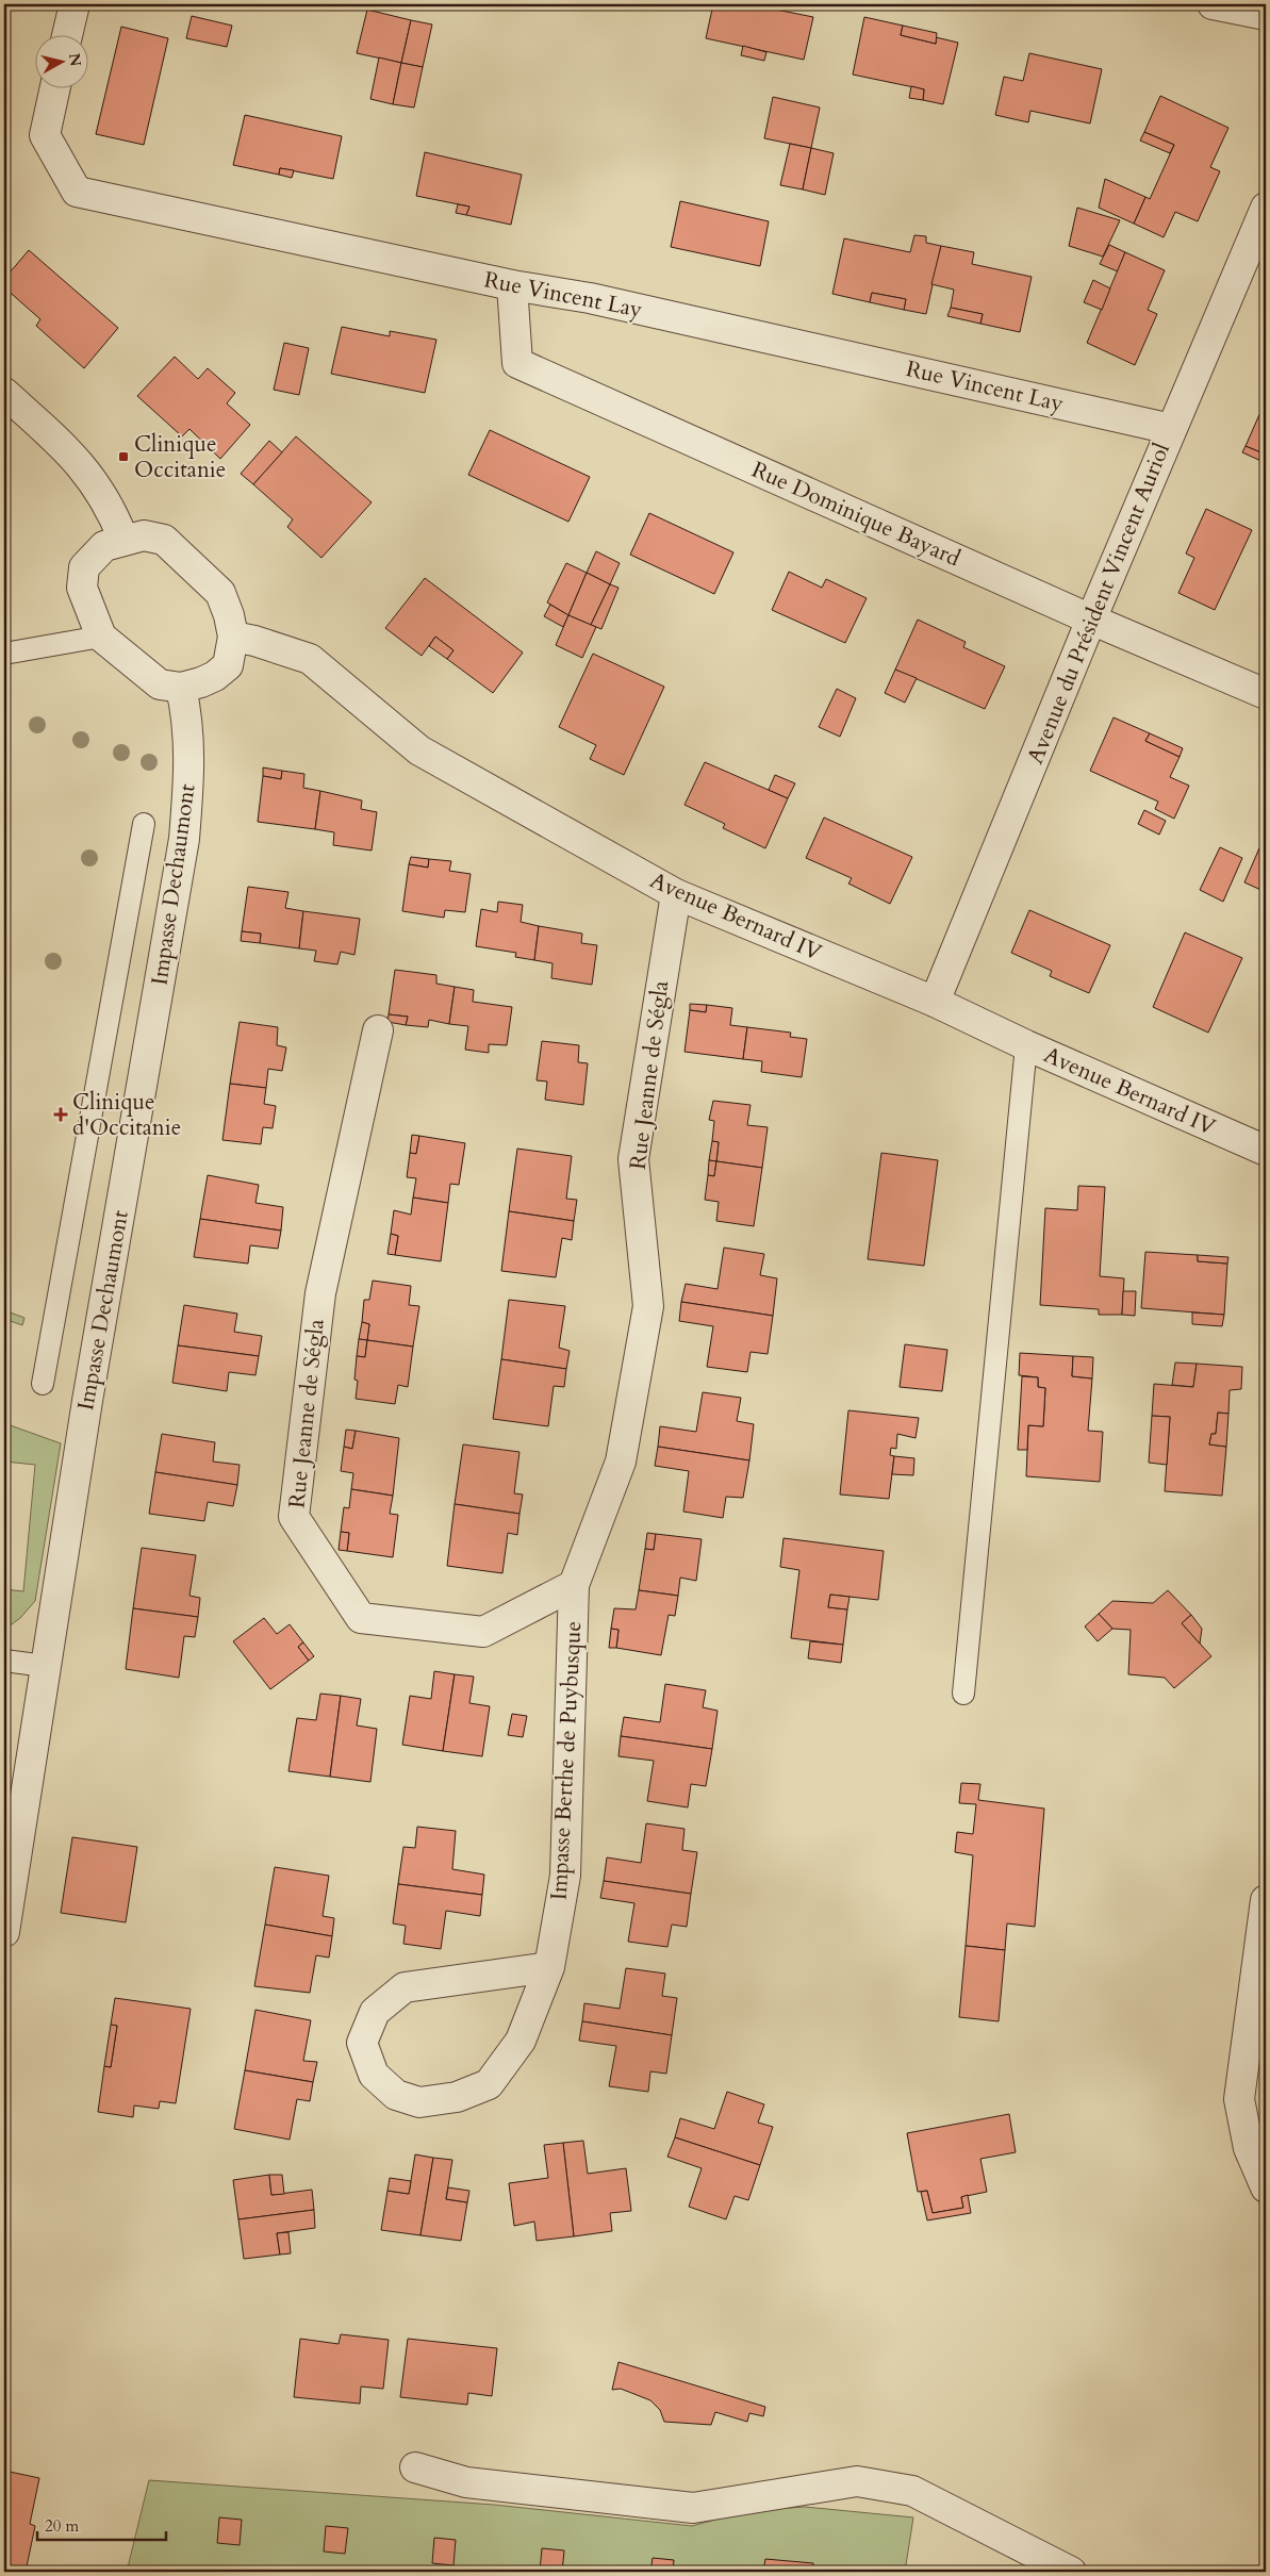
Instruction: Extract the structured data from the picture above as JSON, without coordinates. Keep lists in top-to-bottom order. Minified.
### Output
{"streets":{"street":["Rue Vincent Lay","Rue Dominique Bayard","Avenue du Président Vincent Auriol","Impasse Dechaumont","Avenue Bernard IV","Rue Jeanne de Ségla","Impasse Berthe de Puybusque"]},"crossings":[["Rue Vincent Lay","Rue Dominique Bayard"],["Rue Vincent Lay","Avenue du Président Vincent Auriol"],["Rue Dominique Bayard","Avenue du Président Vincent Auriol"],["Avenue du Président Vincent Auriol","Avenue Bernard IV"],["Impasse Dechaumont","Avenue Bernard IV"],["Avenue Bernard IV","Rue Jeanne de Ségla"],["Rue Jeanne de Ségla","Impasse Berthe de Puybusque"]],"places":{"transit":["Clinique Occitanie"],"health":["Clinique d'Occitanie"]},"scale_bar":"20 m","north":"right"}
